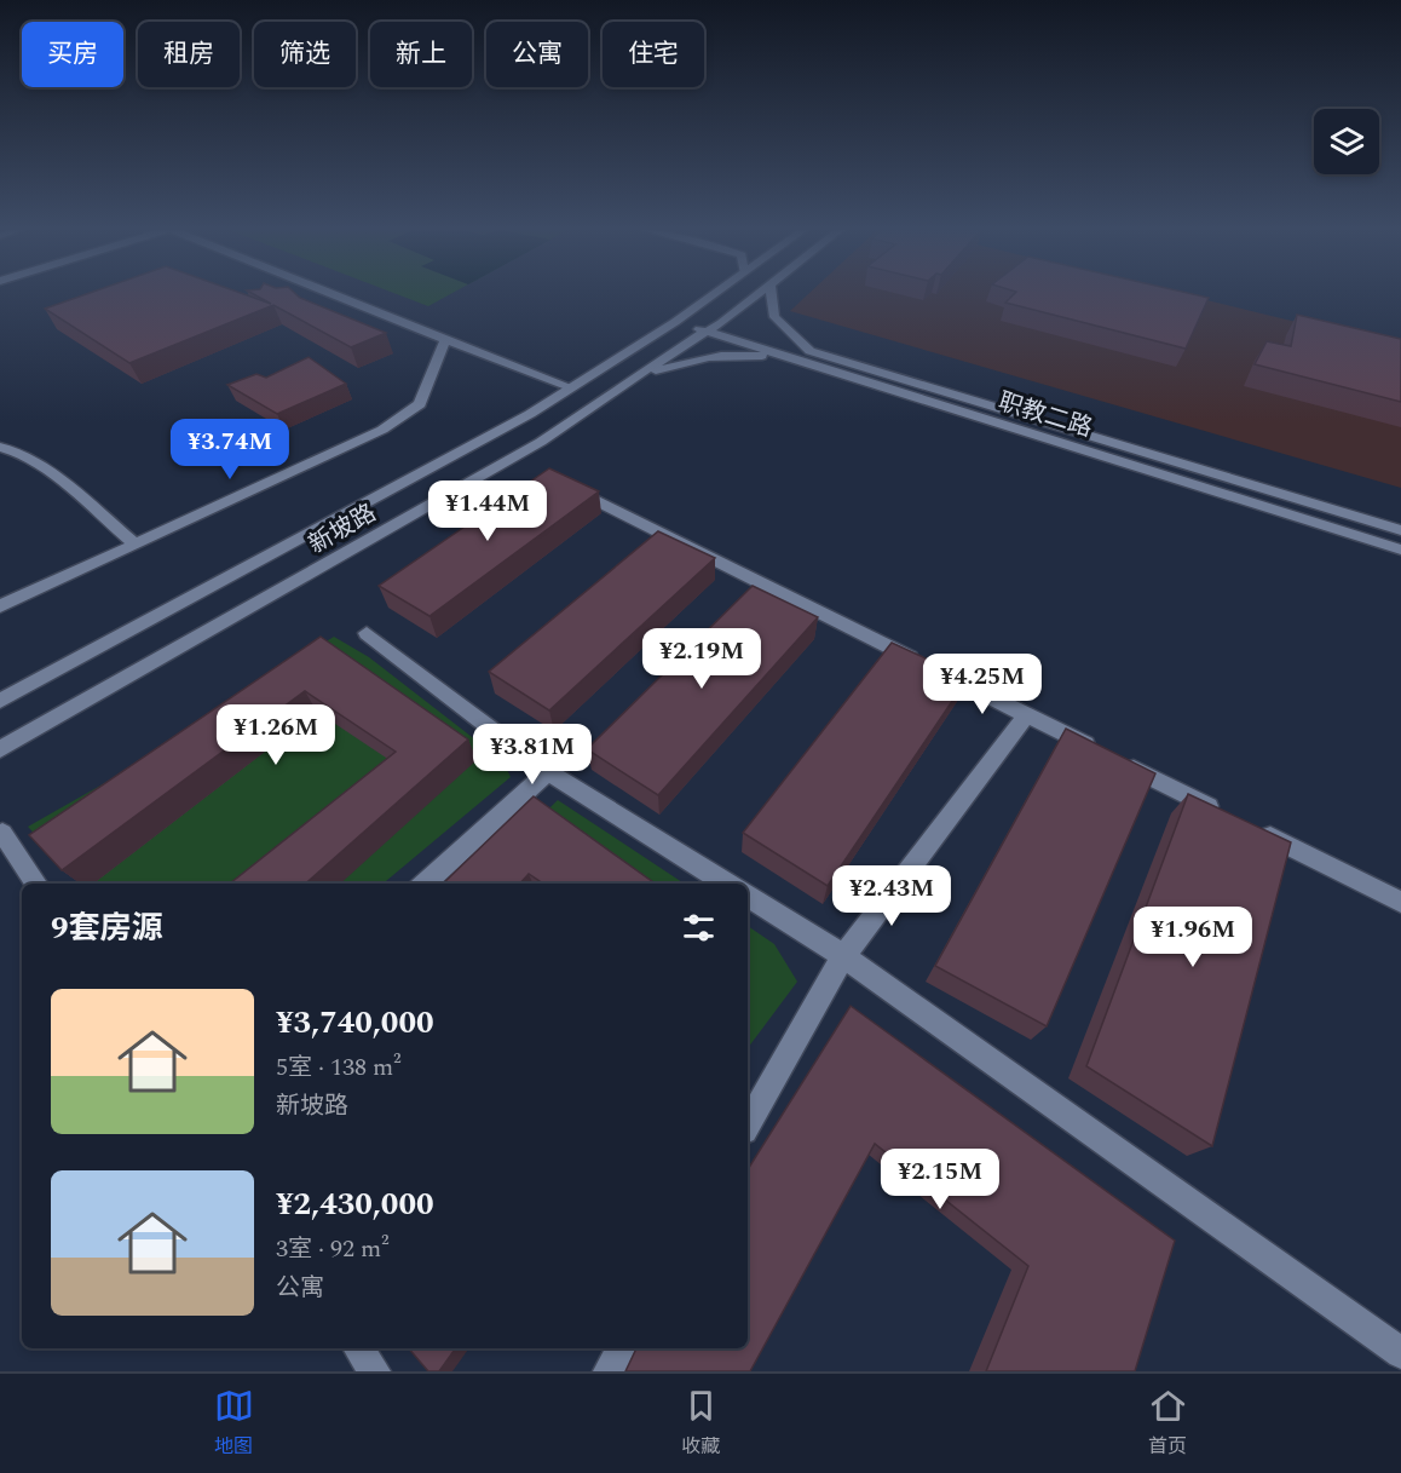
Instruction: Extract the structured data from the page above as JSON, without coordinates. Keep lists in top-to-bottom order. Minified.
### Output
{"streets":{"street":["职教二路","新坡路"]},"crossings":[["职教二路","新坡路"]],"page":{"chip":["买房","租房","筛选","新上","公寓","住宅"],"price":["¥3.74M","¥1.44M","¥2.19M","¥4.25M","¥1.26M","¥3.81M","¥2.43M","¥1.96M","¥2.15M"],"heading":"9套房源","list":[{"name":"¥3,740,000","note":"5室 · 138 m² · 新坡路"},{"name":"¥2,430,000","note":"3室 · 92 m² · 公寓"}],"tabs":["地图","收藏","首页"]}}
